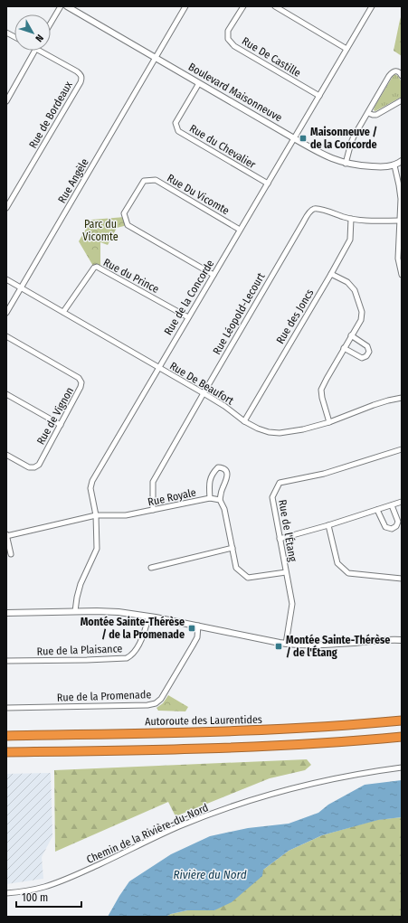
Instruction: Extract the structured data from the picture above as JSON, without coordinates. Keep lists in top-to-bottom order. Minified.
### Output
{"streets":{"highway":["Autoroute des Laurentides"],"street":["Rue De Castille","Boulevard Maisonneuve","Rue de Bordeaux","Rue du Chevalier","Rue Angèle","Rue Du Vicomte","Rue du Prince","Rue de la Concorde","Rue Léopold-Lecourt","Rue des Joncs","Rue De Beaufort","Rue de Vignon","Rue Royale","Rue de l'Étang","Rue de la Plaisance","Rue de la Promenade","Chemin de la Rivière-du-Nord"]},"crossings":[["Rue De Castille","Rue de la Concorde"],["Boulevard Maisonneuve","Rue du Chevalier"],["Boulevard Maisonneuve","Rue Angèle"],["Boulevard Maisonneuve","Rue de la Concorde"],["Rue du Chevalier","Rue de la Concorde"],["Rue Angèle","Rue De Beaufort"],["Rue Du Vicomte","Rue de la Concorde"],["Rue du Prince","Rue de la Concorde"],["Rue du Prince","Rue De Beaufort"],["Rue de la Concorde","Rue De Beaufort"],["Rue de la Concorde","Rue Royale"],["Rue Léopold-Lecourt","Rue des Joncs"],["Rue Léopold-Lecourt","Rue De Beaufort"],["Rue Léopold-Lecourt","Rue Royale"],["Rue des Joncs","Rue De Beaufort"]],"water":["Rivière du Nord"],"parks":["Parc du Vicomte"],"places":{"transit":["Maisonneuve / de la Concorde","Montée Sainte-Thérèse / de la Promenade","Montée Sainte-Thérèse / de l'Étang"]},"scale_bar":"100 m","north":"bottom right"}
